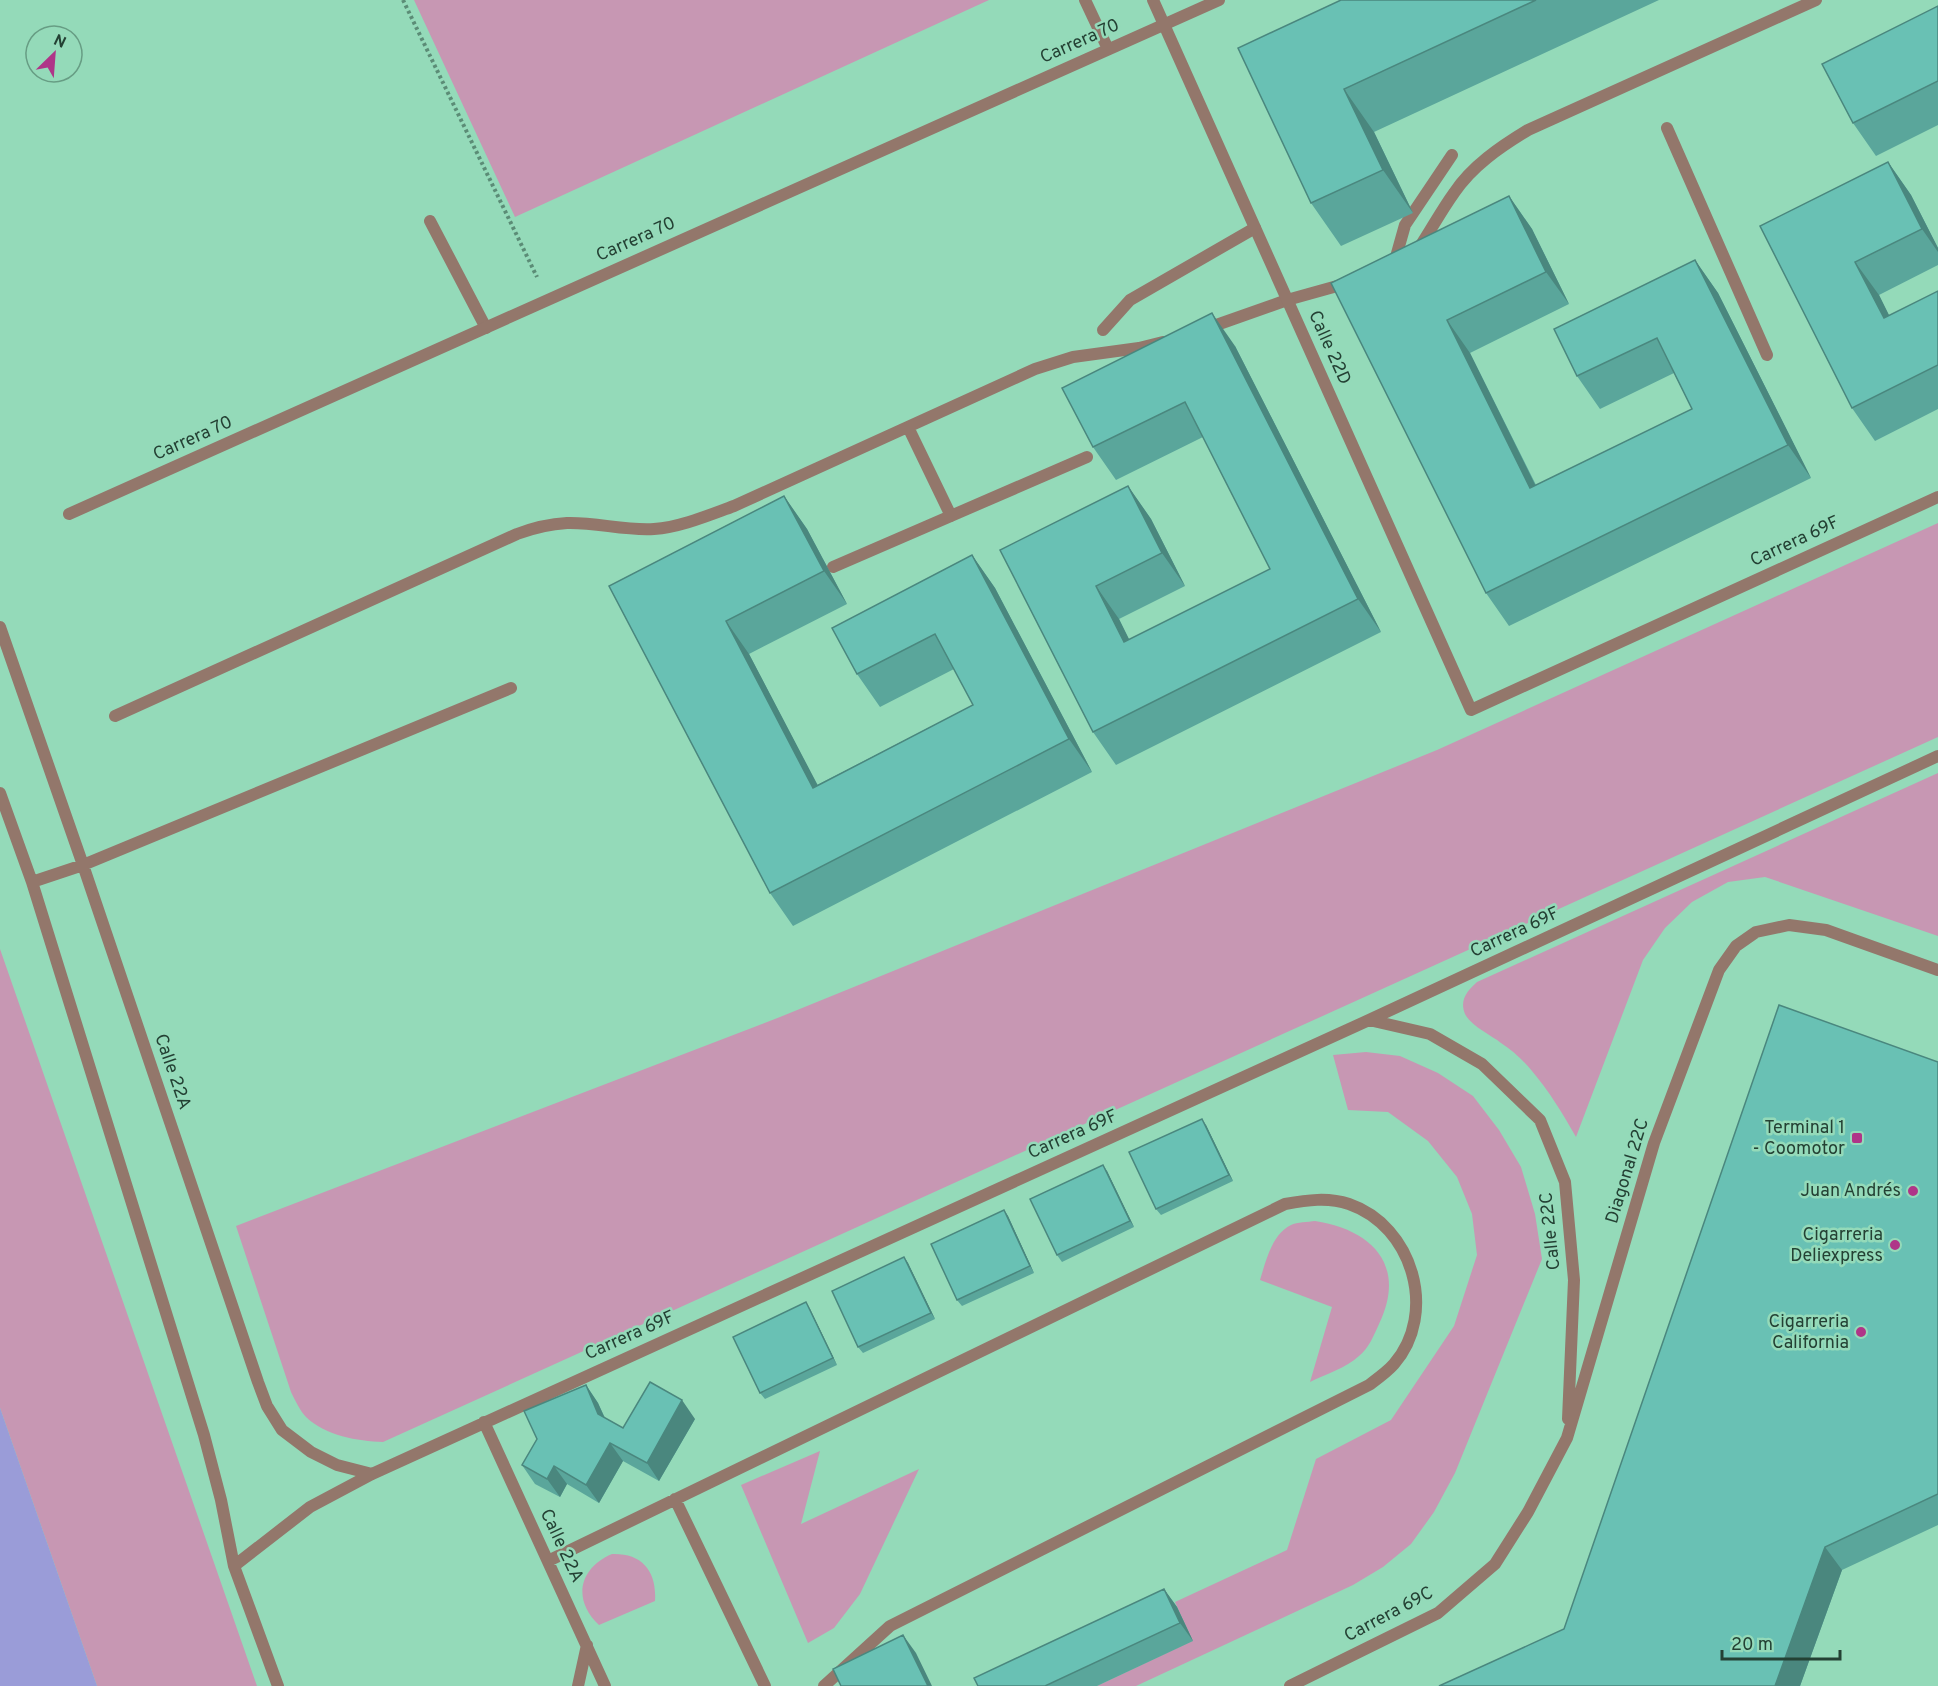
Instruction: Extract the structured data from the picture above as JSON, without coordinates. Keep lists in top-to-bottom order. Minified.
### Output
{"streets":{"street":["Carrera 70","Calle 22D","Carrera 69F","Calle 22A","Diagonal 22C","Calle 22C","Carrera 69C"]},"crossings":[["Carrera 70","Calle 22D"],["Calle 22D","Carrera 69F"],["Carrera 69F","Calle 22A"],["Carrera 69F","Calle 22C"],["Diagonal 22C","Calle 22C"],["Diagonal 22C","Carrera 69C"],["Calle 22C","Carrera 69C"]],"places":{"transit":["Terminal 1 - Coomotor"],"other":["Juan Andrés","Cigarreria Deliexpress","Cigarreria California"]},"scale_bar":"20 m","north":"top right"}
